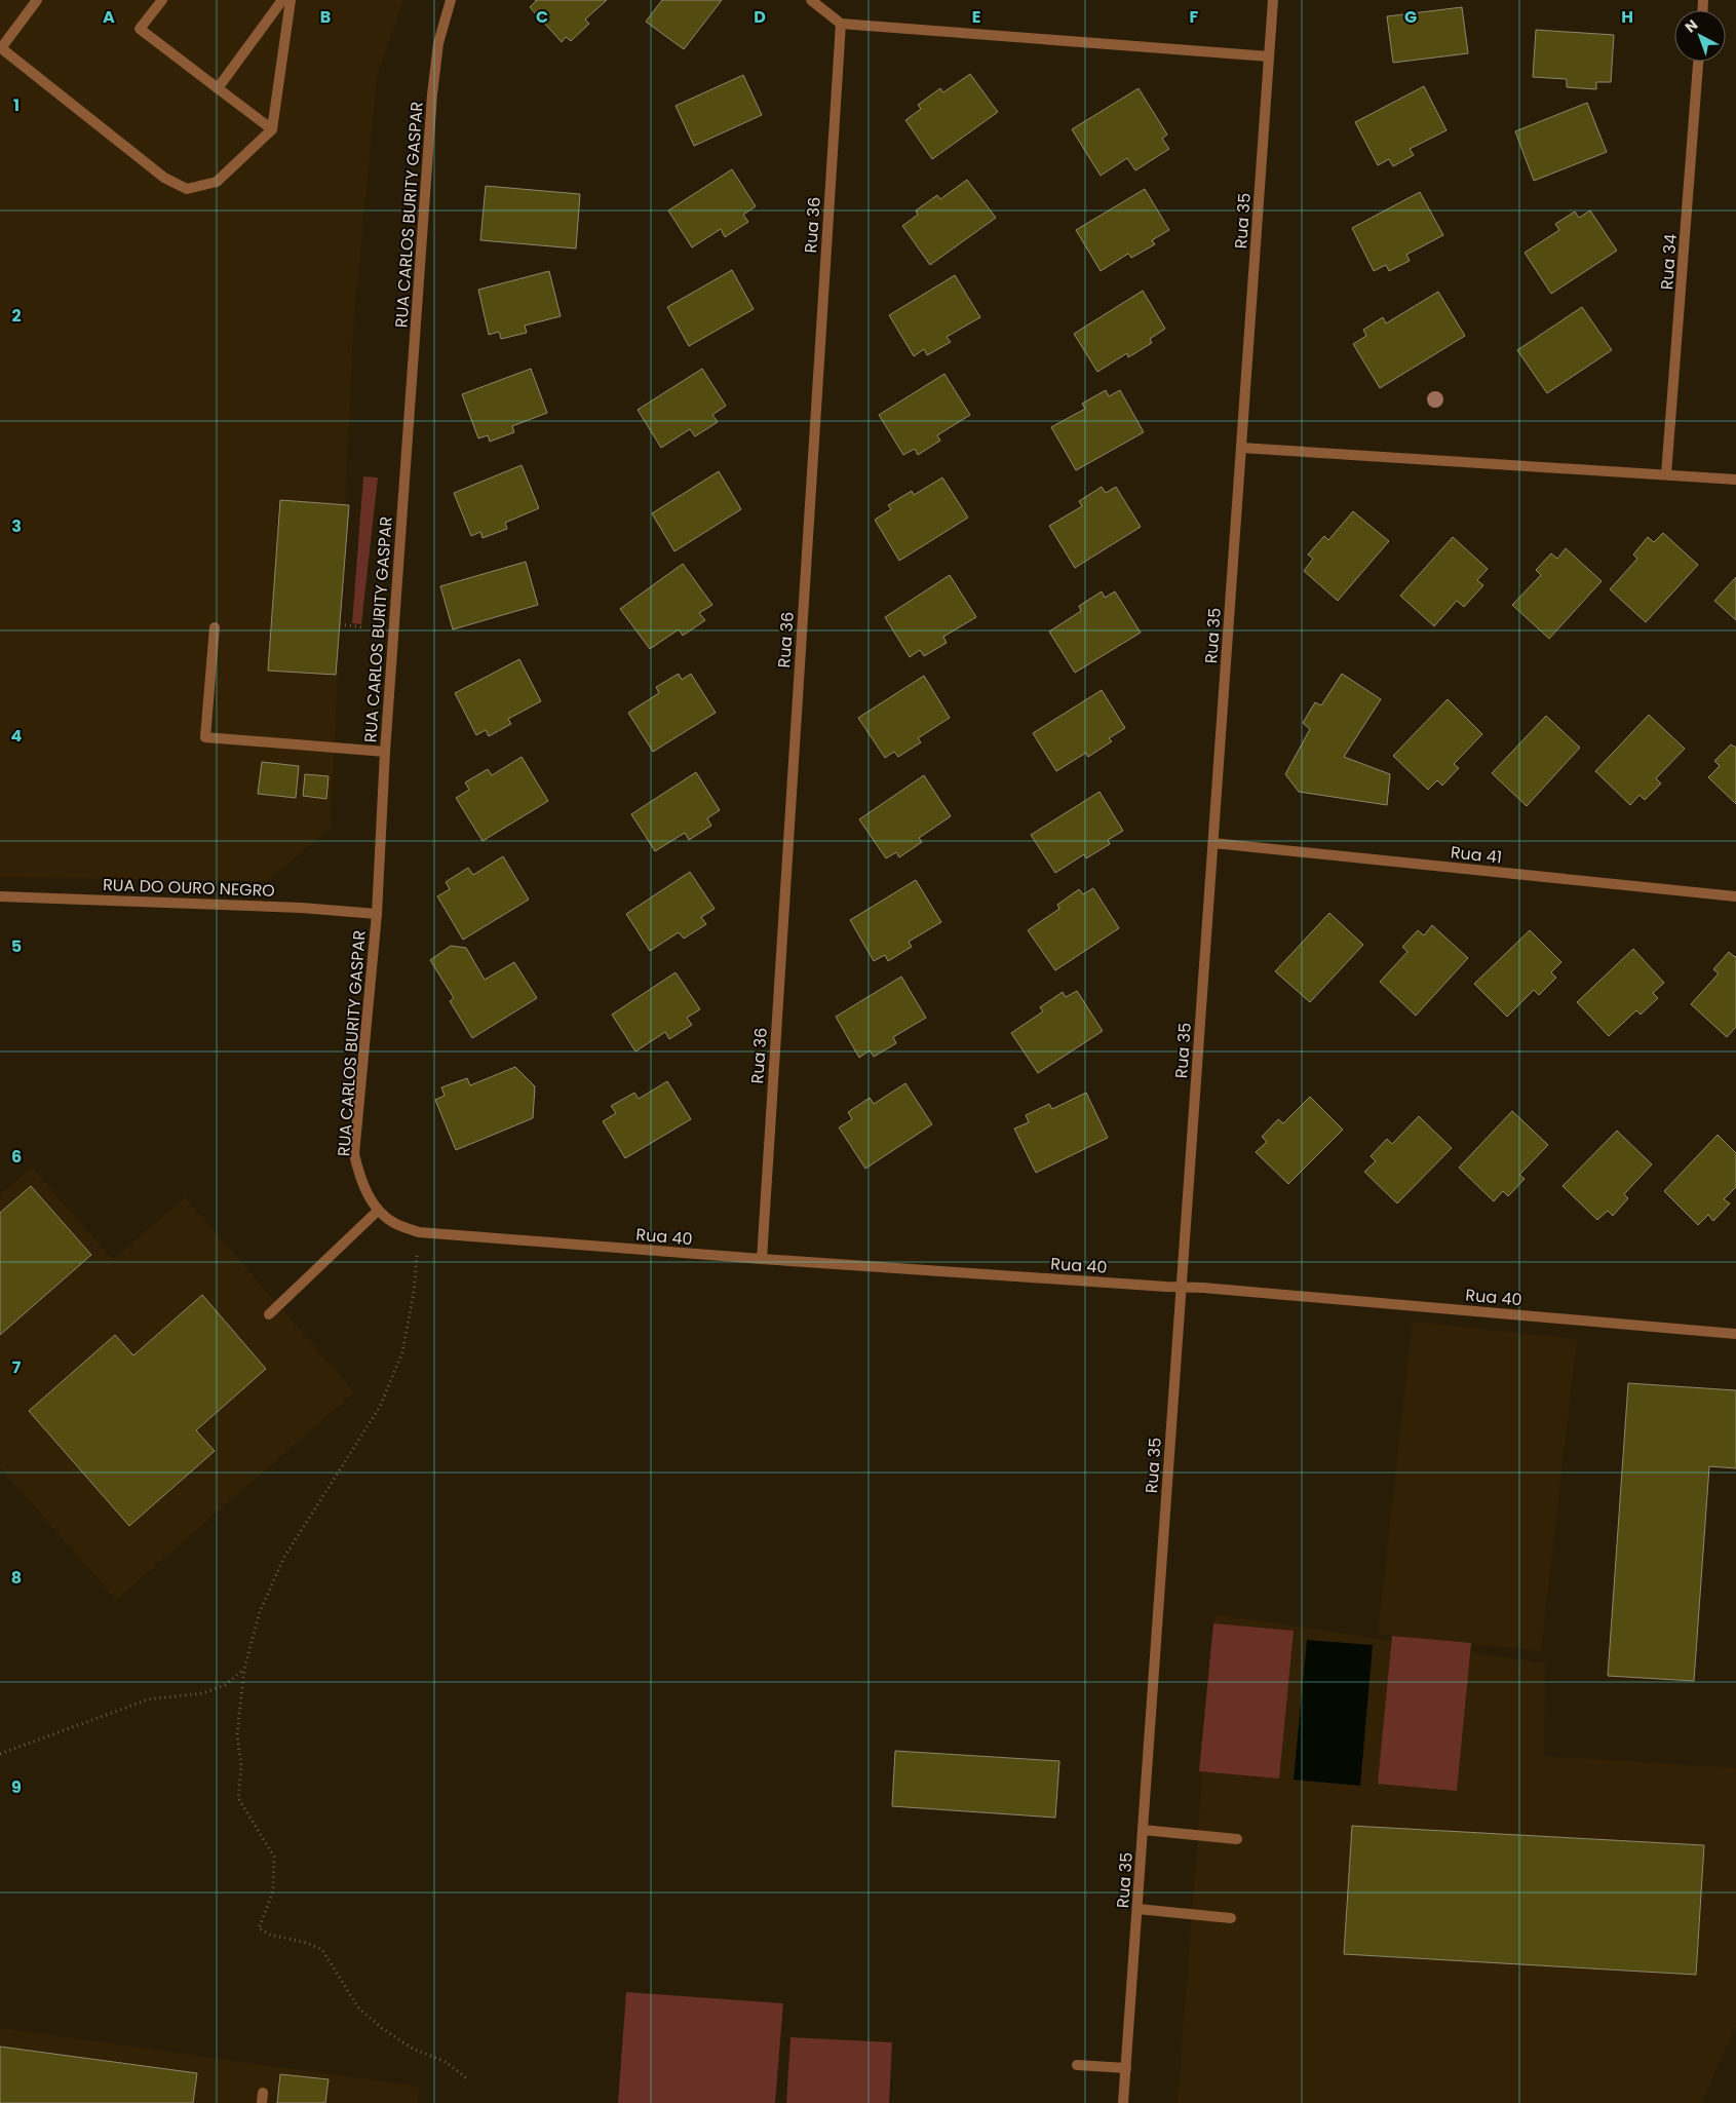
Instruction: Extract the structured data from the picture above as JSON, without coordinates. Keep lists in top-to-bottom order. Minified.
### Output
{"streets":{"street":["RUA CARLOS BURITY GASPAR","Rua 35","Rua 36","Rua 34","Rua 41","RUA DO OURO NEGRO","Rua 40"]},"crossings":[["RUA CARLOS BURITY GASPAR","RUA DO OURO NEGRO"],["RUA CARLOS BURITY GASPAR","Rua 40"],["Rua 35","Rua 41"],["Rua 35","Rua 40"],["Rua 36","Rua 40"]],"north":"top left","grid":{"columns":["A","B","C","D","E","F","G","H"],"rows":["1","2","3","4","5","6","7","8","9"]}}
